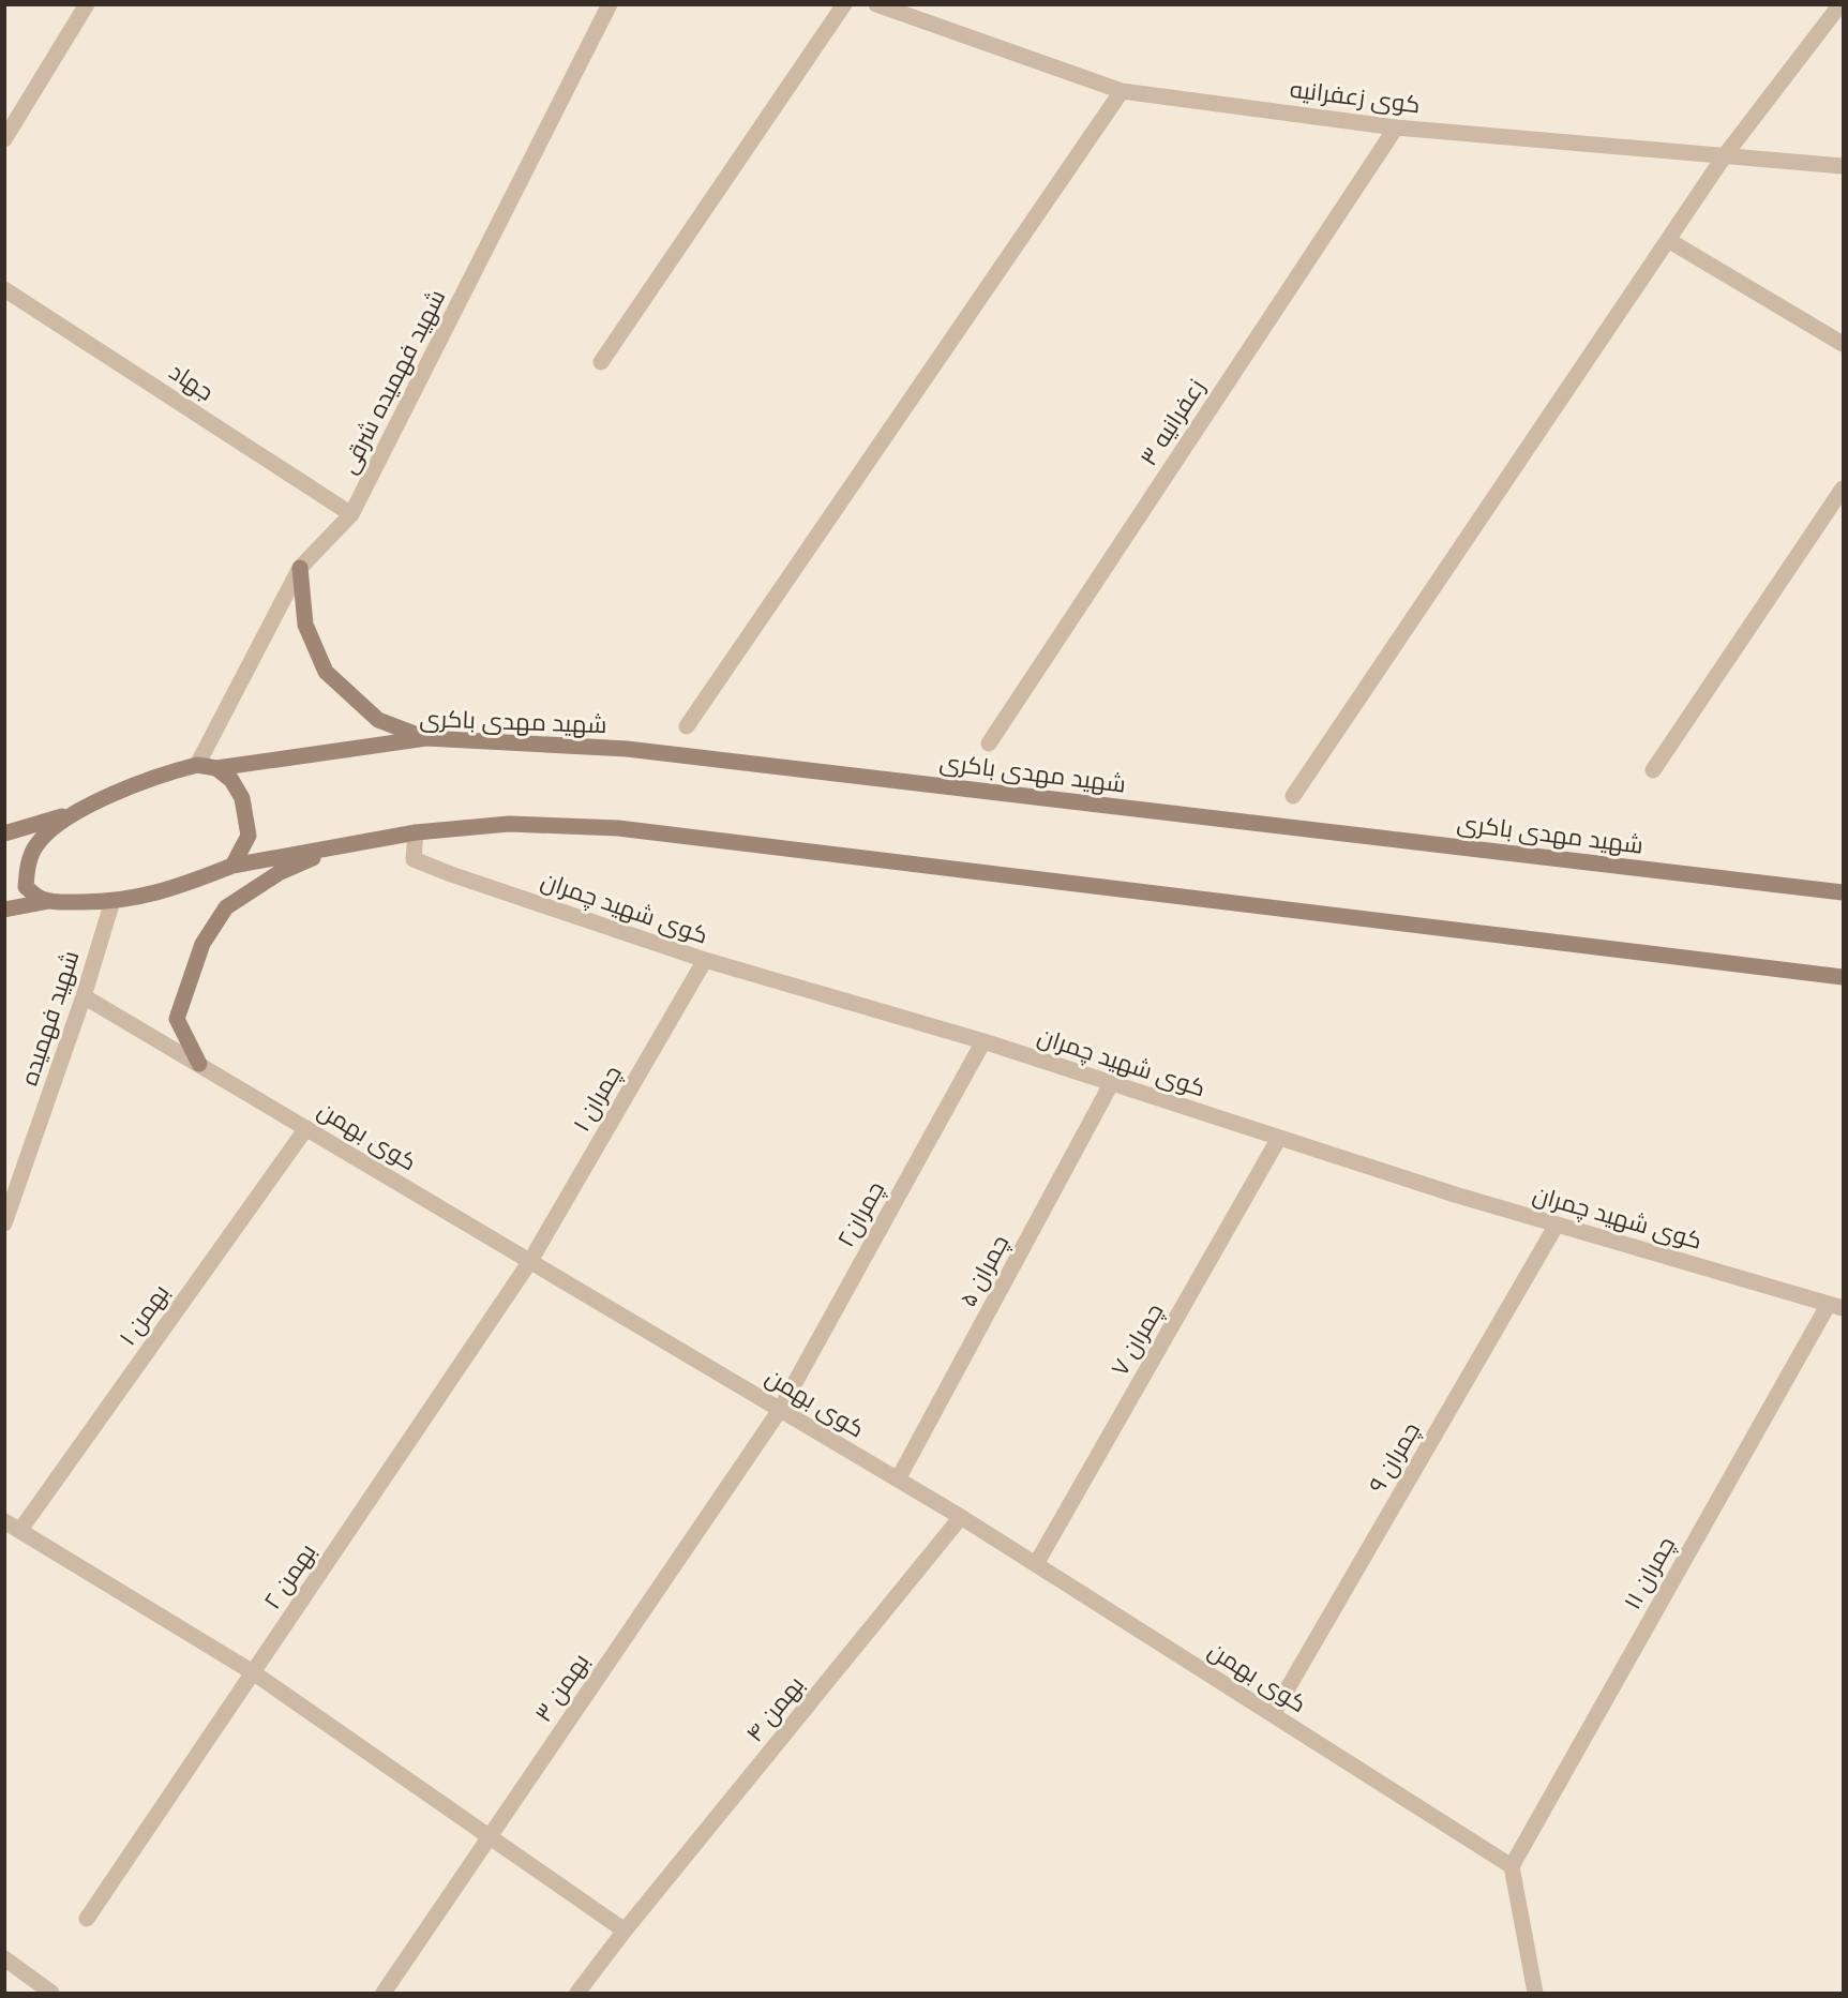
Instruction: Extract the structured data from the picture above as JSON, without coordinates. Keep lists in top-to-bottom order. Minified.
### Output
{"streets":{"main road":["شهید مهدی باکری"],"street":["کوی زعفرانیه","جهاد","شهید فهمیده شرقی","زعفرانیه ۳","کوی شهید چمران","شهید فهمیده","چمران ۱","کوی بهمن","چمران۲","چمران ۵","بهمن ۱","چمران ۷","چمران ۹","چمران ۱۱","بهمن ۲","بهمن ۳","بهمن ۴"]},"crossings":[["کوی زعفرانیه","زعفرانیه ۳"],["جهاد","شهید فهمیده شرقی"],["شهید فهمیده شرقی","شهید مهدی باکری"],["کوی شهید چمران","چمران ۱"],["کوی شهید چمران","چمران۲"],["کوی شهید چمران","چمران ۵"],["کوی شهید چمران","چمران ۷"],["کوی شهید چمران","چمران ۹"],["کوی شهید چمران","چمران ۱۱"],["شهید فهمیده","کوی بهمن"],["چمران ۱","کوی بهمن"],["چمران ۱","بهمن ۲"],["کوی بهمن","چمران۲"],["کوی بهمن","چمران ۵"],["کوی بهمن","بهمن ۱"],["کوی بهمن","چمران ۷"],["کوی بهمن","چمران ۹"],["کوی بهمن","چمران ۱۱"],["کوی بهمن","بهمن ۲"],["کوی بهمن","بهمن ۳"],["کوی بهمن","بهمن ۴"],["چمران۲","بهمن ۳"]]}
